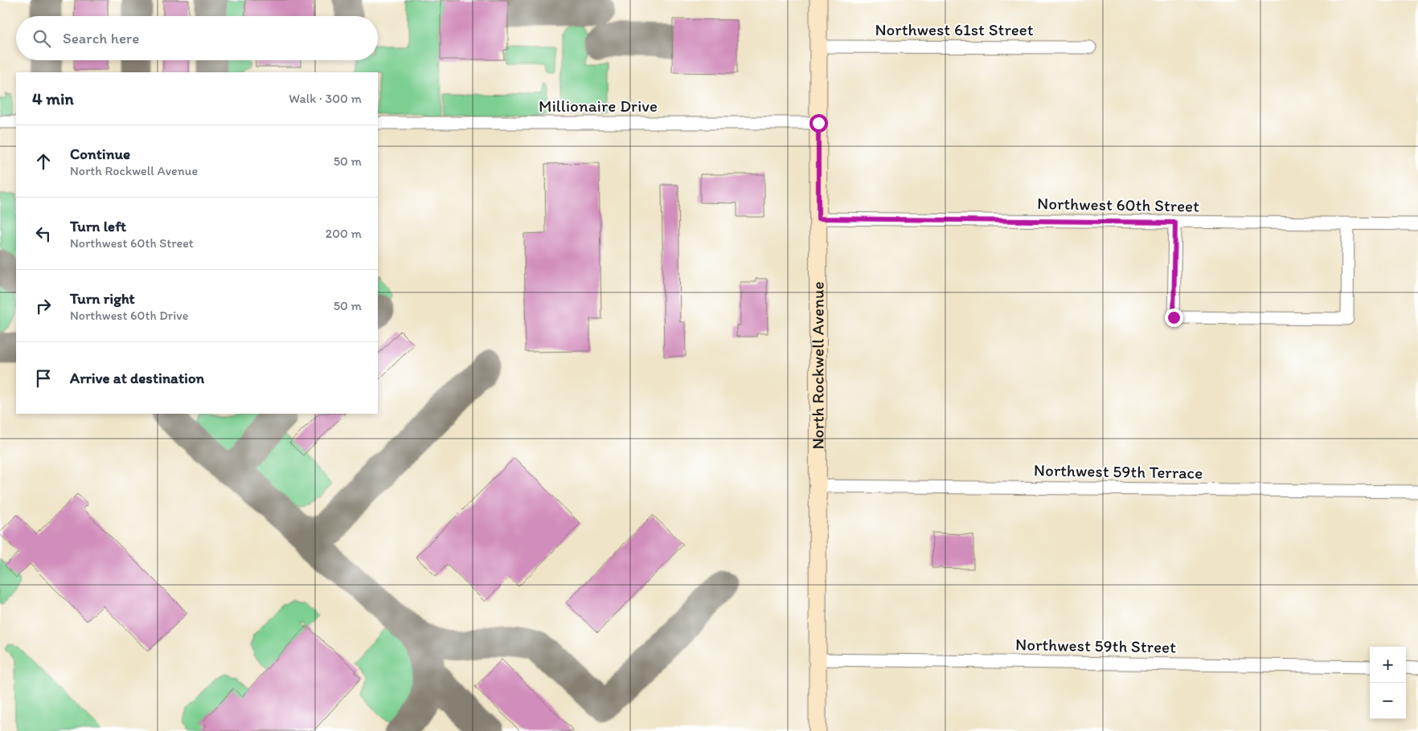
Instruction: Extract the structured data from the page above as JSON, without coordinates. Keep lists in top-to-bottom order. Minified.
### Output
{"streets":{"main road":["North Rockwell Avenue"],"street":["Northwest 61st Street","Millionaire Drive","Northwest 60th Street","Northwest 59th Terrace","Northwest 59th Street"]},"crossings":[["Northwest 61st Street","North Rockwell Avenue"],["Millionaire Drive","North Rockwell Avenue"],["Northwest 60th Street","North Rockwell Avenue"],["North Rockwell Avenue","Northwest 59th Terrace"],["North Rockwell Avenue","Northwest 59th Street"]],"page":{"search":"Search here","heading":["4 min","Walk · 300 m"],"list":[["Continue","North Rockwell Avenue","50 m"],["Turn left","Northwest 60th Street","200 m"],["Turn right","Northwest 60th Drive","50 m"],"Arrive at destination"],"map_buttons":["+","−"]}}
